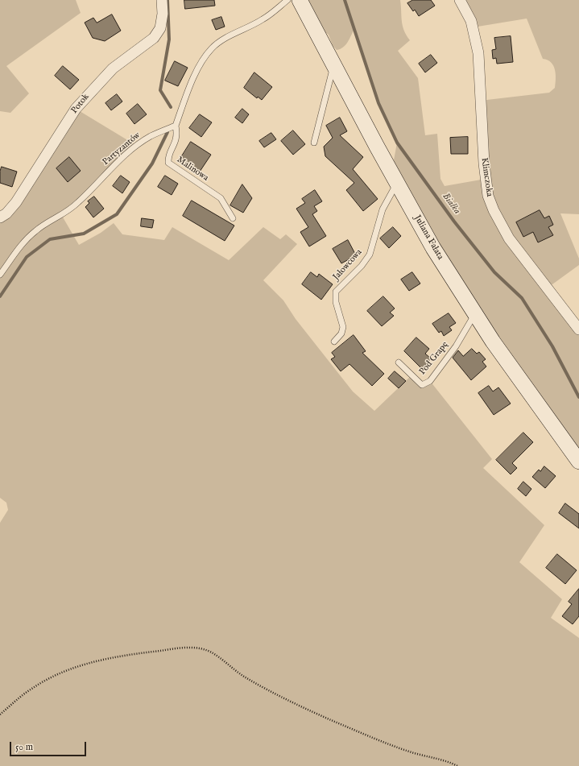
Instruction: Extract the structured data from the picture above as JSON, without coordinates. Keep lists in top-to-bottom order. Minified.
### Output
{"streets":{"street":["Potok","Klimczoka","Juliana Fałata"],"lane":["Partyzantów","Malinowa","Jałowcowa","Pod Grapę"]},"crossings":[["Partyzantów","Malinowa"],["Juliana Fałata","Jałowcowa"],["Juliana Fałata","Pod Grapę"]],"water":["Białka"],"scale_bar":"50 m"}
